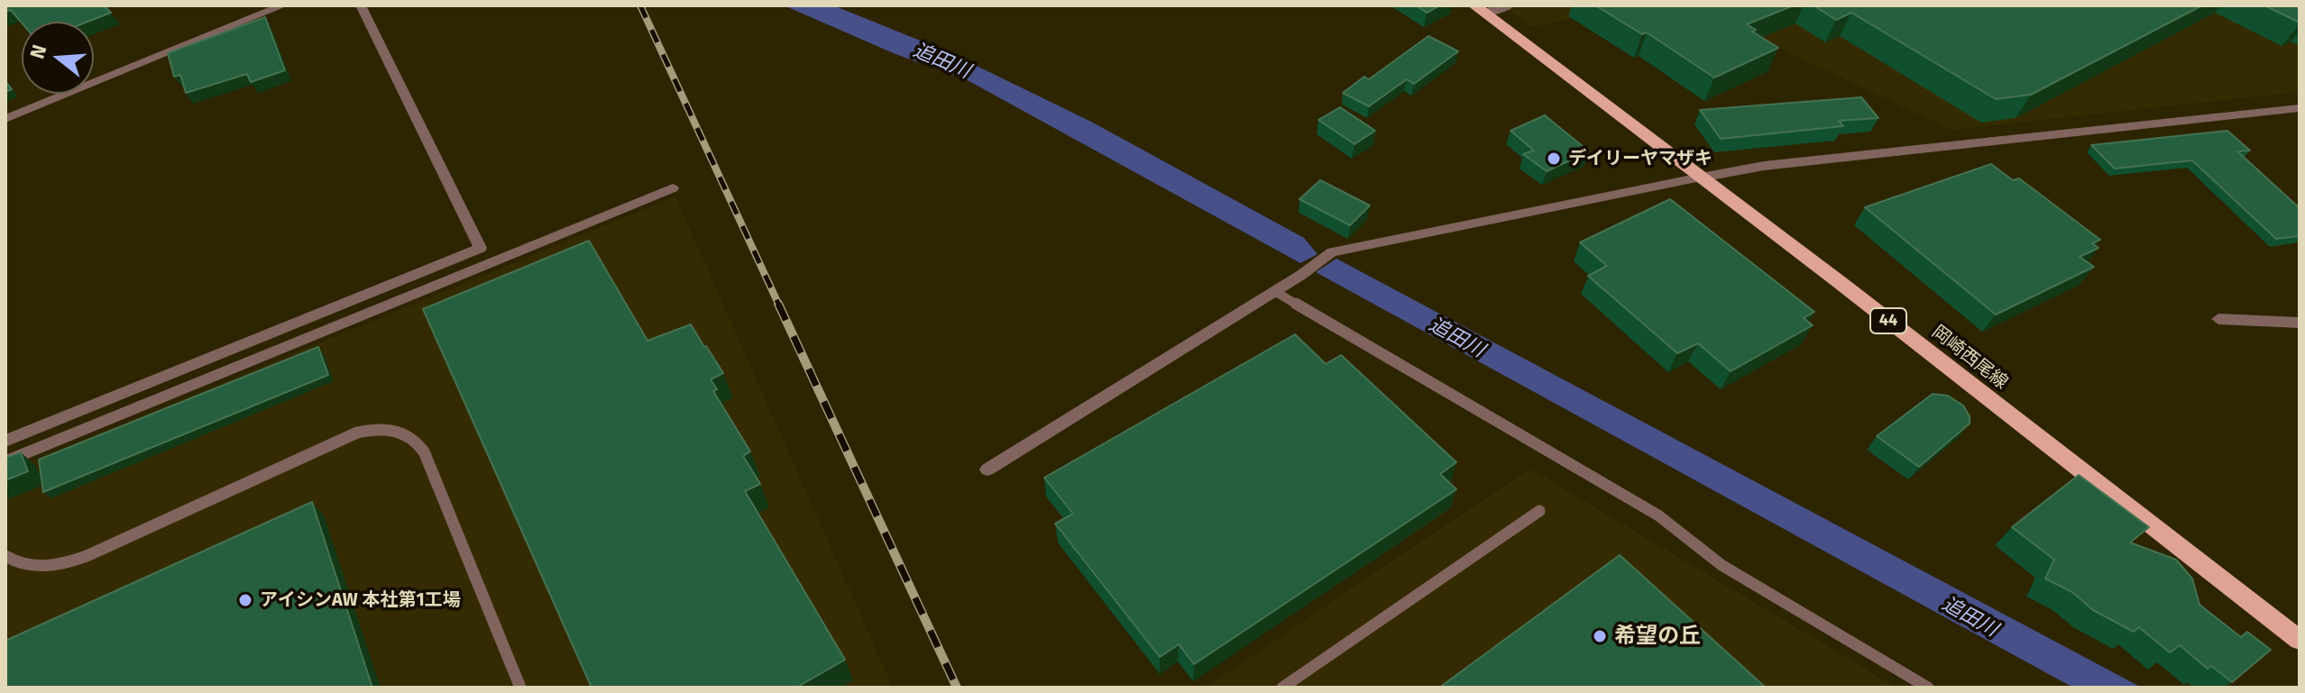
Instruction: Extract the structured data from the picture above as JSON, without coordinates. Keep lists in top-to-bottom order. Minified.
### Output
{"streets":{"main road":["44","岡崎西尾線"]},"water":["追田川"],"places":["デイリーヤマザキ","アイシンAW 本社第1工場","希望の丘"],"north":"left"}
